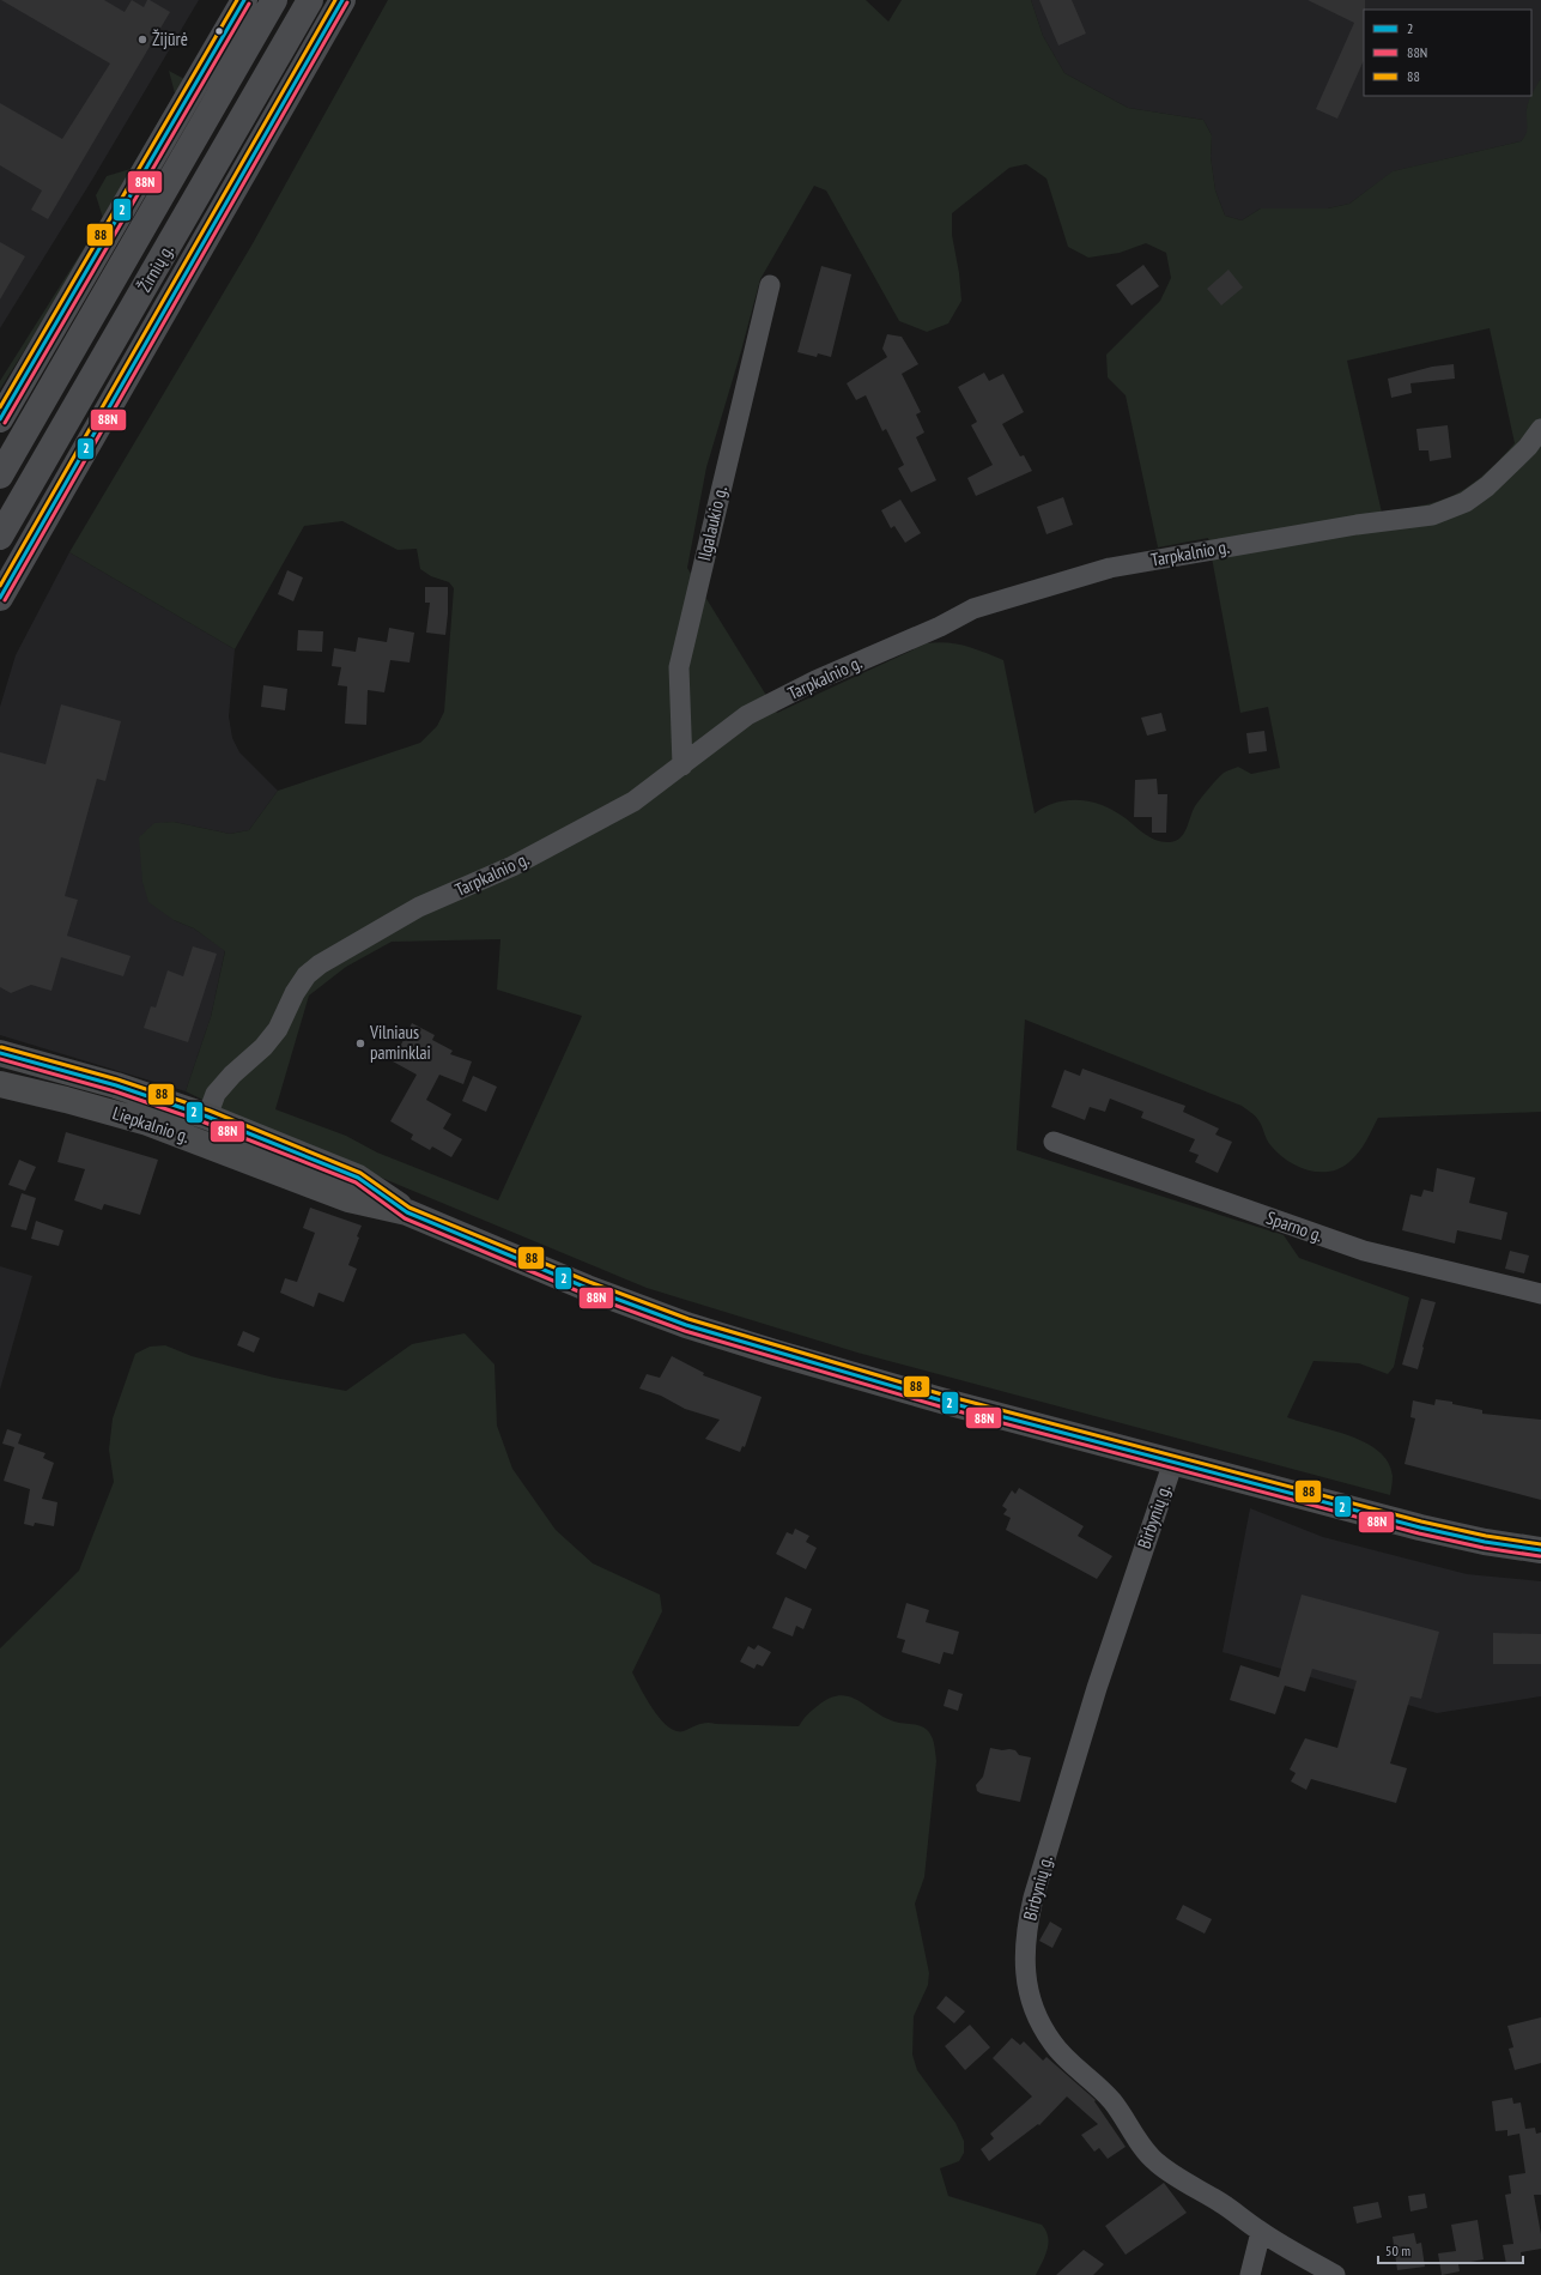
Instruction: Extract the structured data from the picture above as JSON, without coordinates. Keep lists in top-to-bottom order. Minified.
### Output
{"streets":{"highway":["Žirnių g."],"main road":["Liepkalnio g."],"street":["Ilgalaukio g.","Tarpkalnio g.","Sparno g.","Birbynių g."]},"crossings":[["Ilgalaukio g.","Tarpkalnio g."],["Tarpkalnio g.","Liepkalnio g."],["Liepkalnio g.","Birbynių g."]],"places":["Žijūrė","Vilniaus paminklai"],"lines":["transit line 2","transit line 88","transit line 88N"],"legend":["2","88N","88"],"scale_bar":"50 m"}
